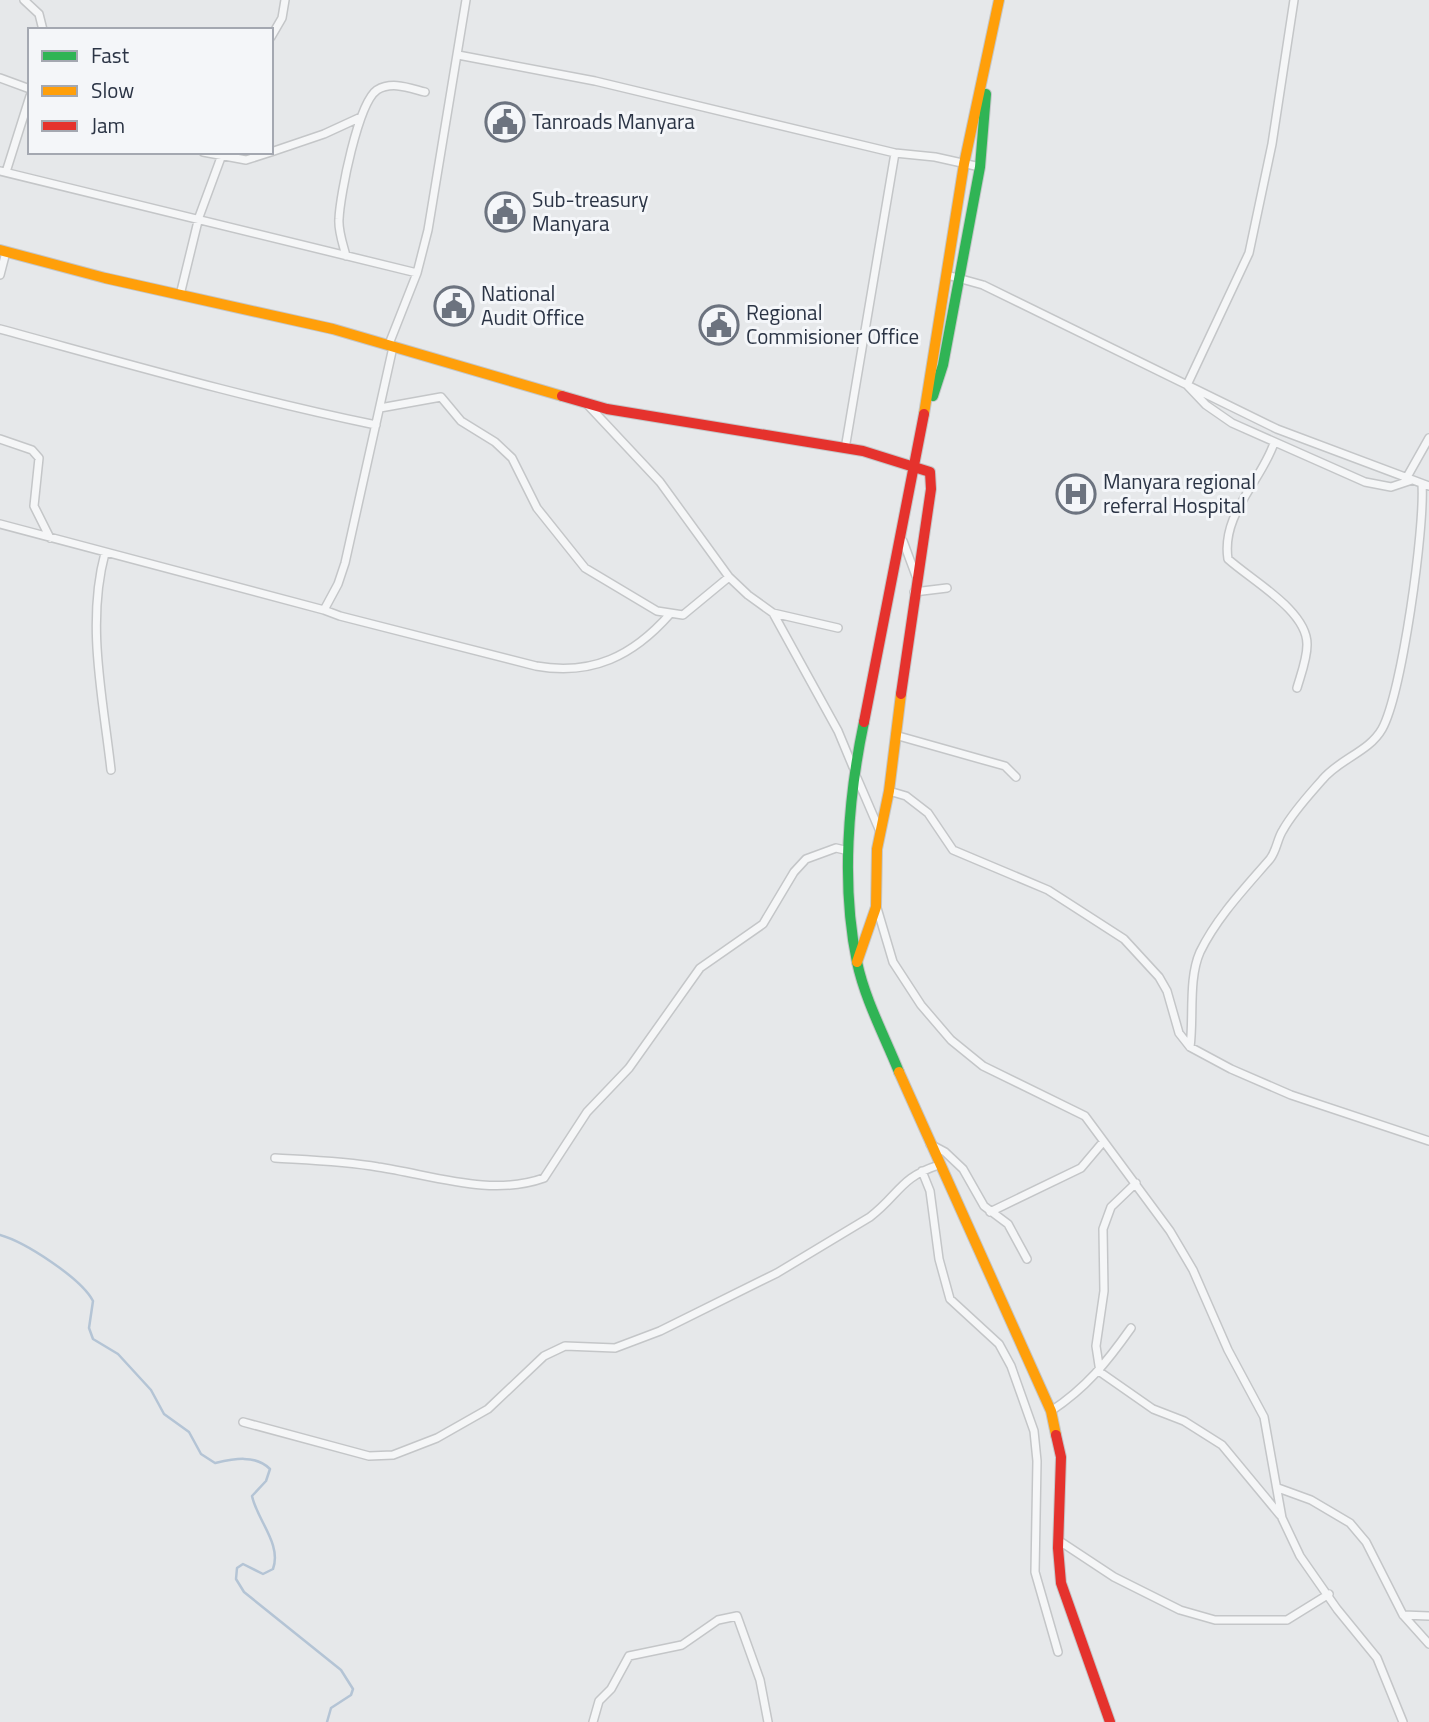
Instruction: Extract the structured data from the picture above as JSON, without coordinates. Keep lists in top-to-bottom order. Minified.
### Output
{"places":{"public building":["Tanroads Manyara","Sub-treasury Manyara","National Audit Office","Regional Commisioner Office"],"hospital":["Manyara regional referral Hospital"]},"legend":["Fast","Slow","Jam"]}
